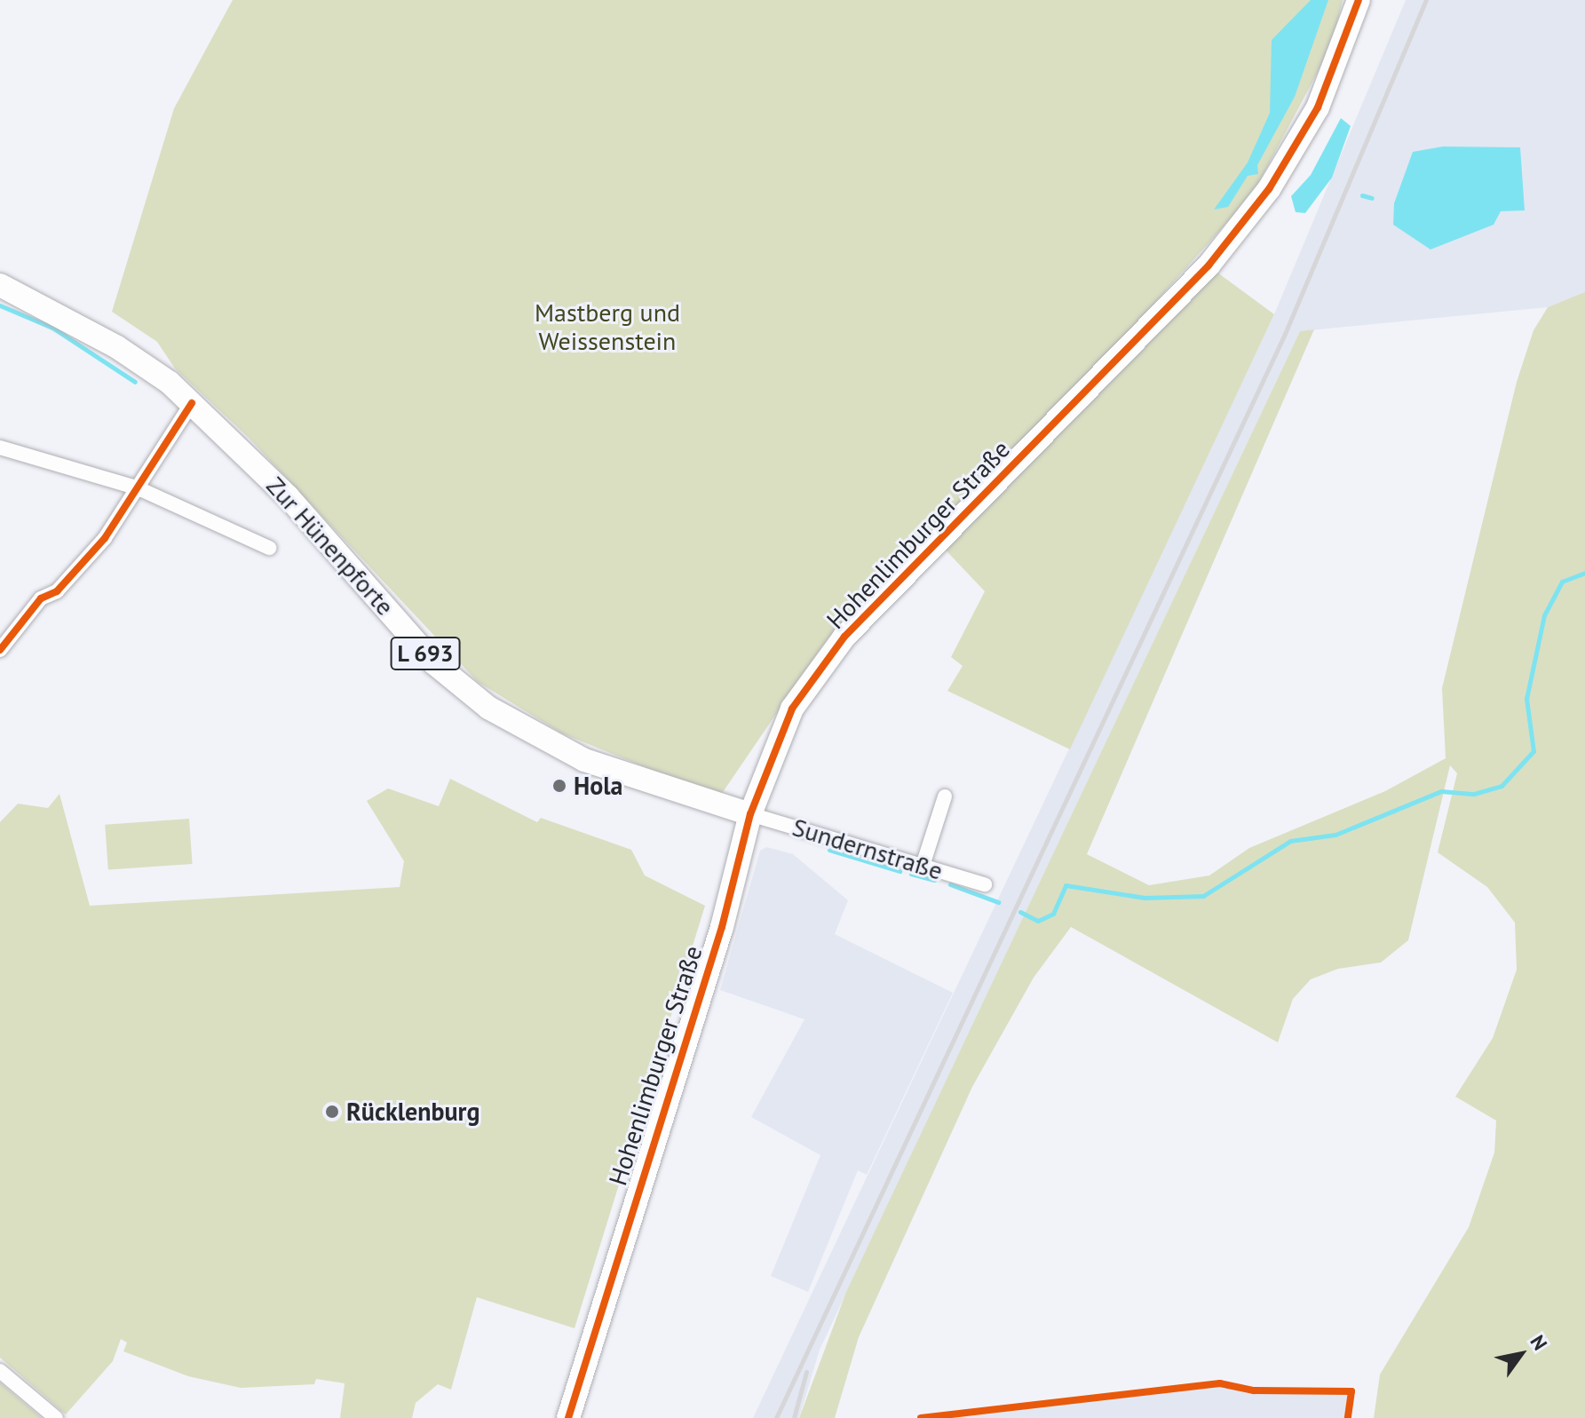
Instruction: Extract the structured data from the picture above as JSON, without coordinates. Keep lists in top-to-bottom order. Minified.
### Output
{"streets":{"main road":["Hohenlimburger Straße","Zur Hünenpforte","L 693"],"street":["Sundernstraße"]},"crossings":[["Hohenlimburger Straße","Zur Hünenpforte"],["Hohenlimburger Straße","Sundernstraße"],["Zur Hünenpforte","Sundernstraße"]],"parks":["Mastberg und Weissenstein"],"places":["Hola","Rücklenburg"],"north":"top right"}
